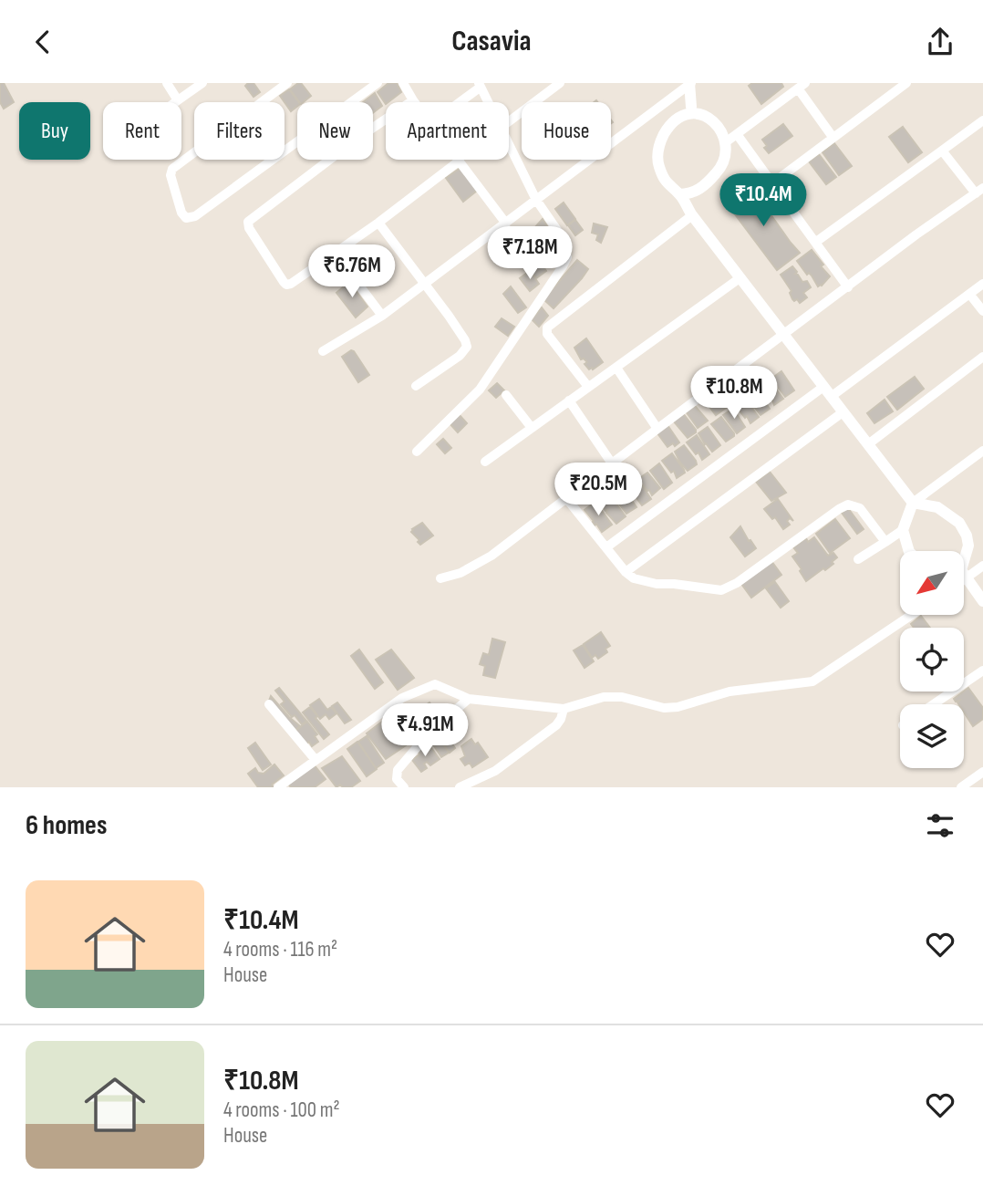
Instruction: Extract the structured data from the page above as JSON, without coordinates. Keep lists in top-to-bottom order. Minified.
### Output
{"north":"bottom left","page":{"header":"Casavia","chip":["Buy","Rent","Filters","New","Apartment","House"],"price":["₹10.4M","₹7.18M","₹6.76M","₹10.8M","₹20.5M","₹4.91M"],"heading":"6 homes","list":[{"name":"₹10.4M","note":"4 rooms · 116 m² · House"},{"name":"₹10.8M","note":"4 rooms · 100 m² · House"}]}}
